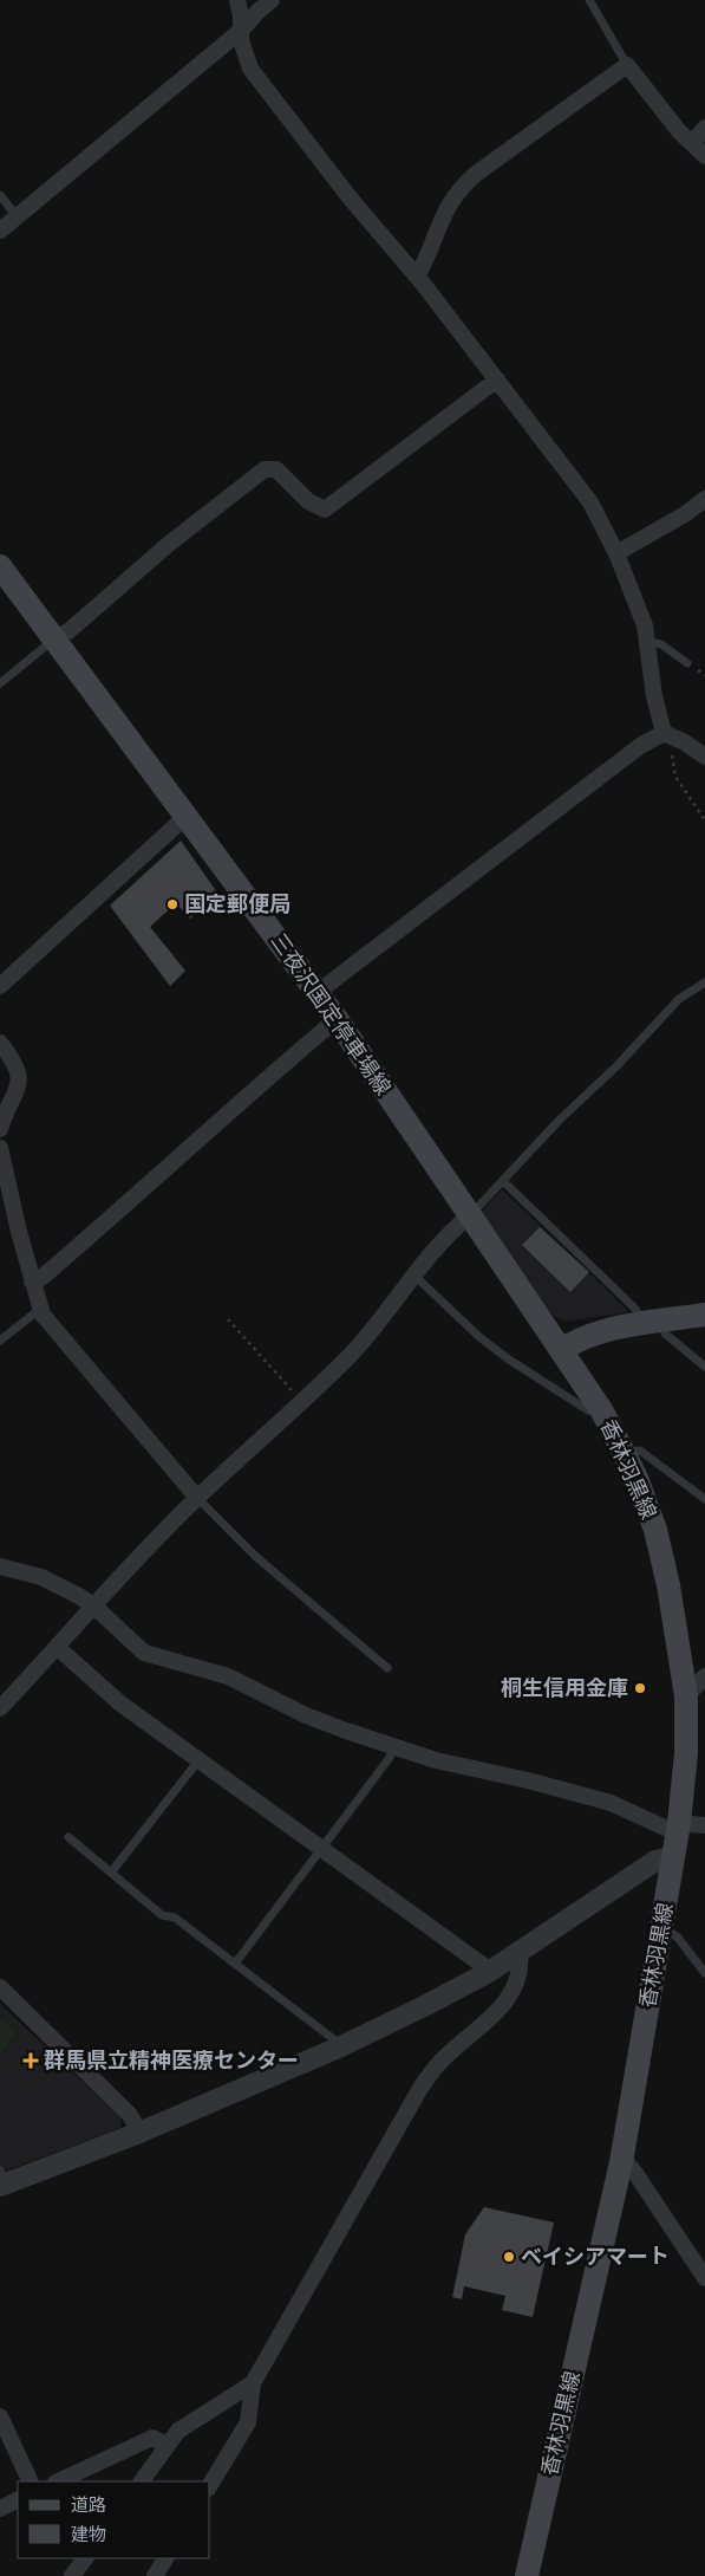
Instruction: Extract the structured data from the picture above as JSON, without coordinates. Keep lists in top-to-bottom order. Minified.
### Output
{"streets":{"main road":["三夜沢国定停車場線","香林羽黒線"]},"crossings":[["三夜沢国定停車場線","香林羽黒線"]],"places":{"other":["国定郵便局","桐生信用金庫","ベイシアマート"],"health":["群馬県立精神医療センター"]},"legend":["道路","建物"]}
